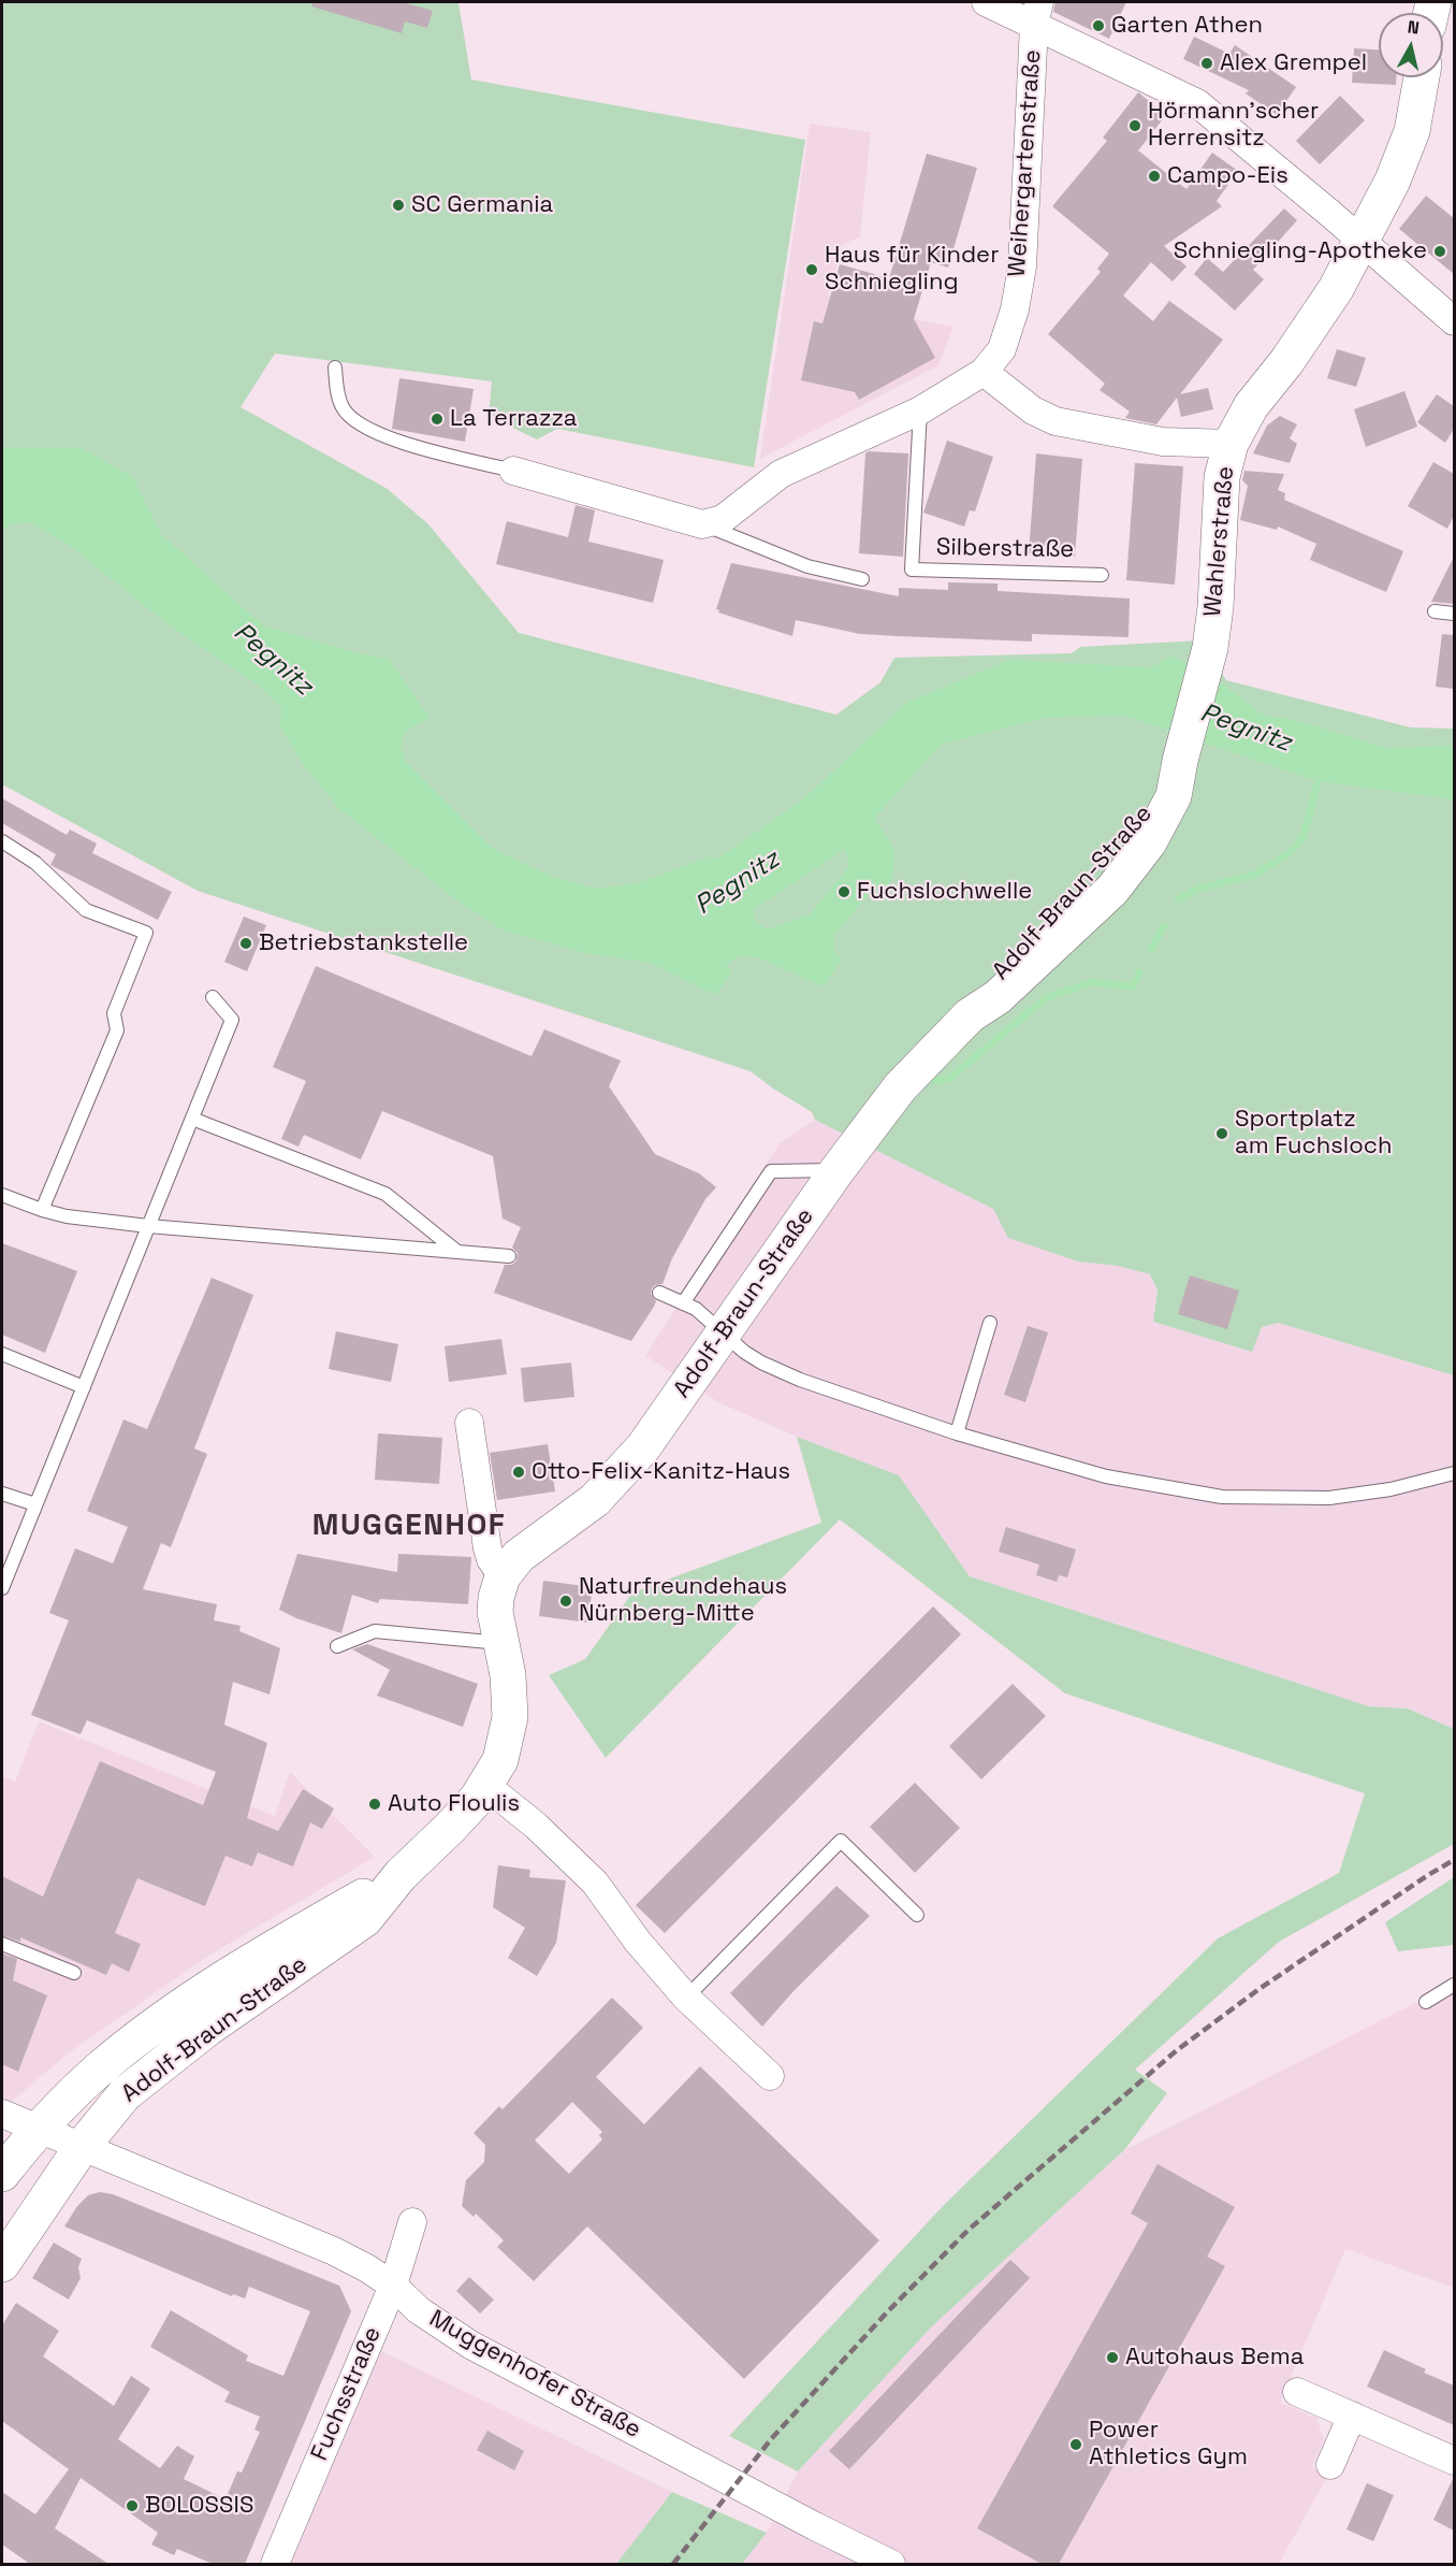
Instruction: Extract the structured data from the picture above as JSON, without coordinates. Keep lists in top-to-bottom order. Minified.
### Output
{"streets":{"main road":["Wahlerstraße","Adolf-Braun-Straße"],"street":["Weihergartenstraße","Muggenhofer Straße","Fuchsstraße"],"lane":["Silberstraße"]},"crossings":[["Weihergartenstraße","Silberstraße"],["Wahlerstraße","Adolf-Braun-Straße"],["Adolf-Braun-Straße","Muggenhofer Straße"],["Muggenhofer Straße","Fuchsstraße"]],"districts":["MUGGENHOF"],"water":["Pegnitz"],"places":["Garten Athen","Alex Grempel","Hörmann’scher Herrensitz","Campo-Eis","SC Germania","Schniegling-Apotheke","Haus für Kinder Schniegling","La Terrazza","Fuchslochwelle","Betriebstankstelle","Sportplatz am Fuchsloch","Otto-Felix-Kanitz-Haus","Naturfreundehaus Nürnberg-Mitte","Auto Floulis","Autohaus Bema","Power Athletics Gym","BOLOSSIS"],"north":"top"}
